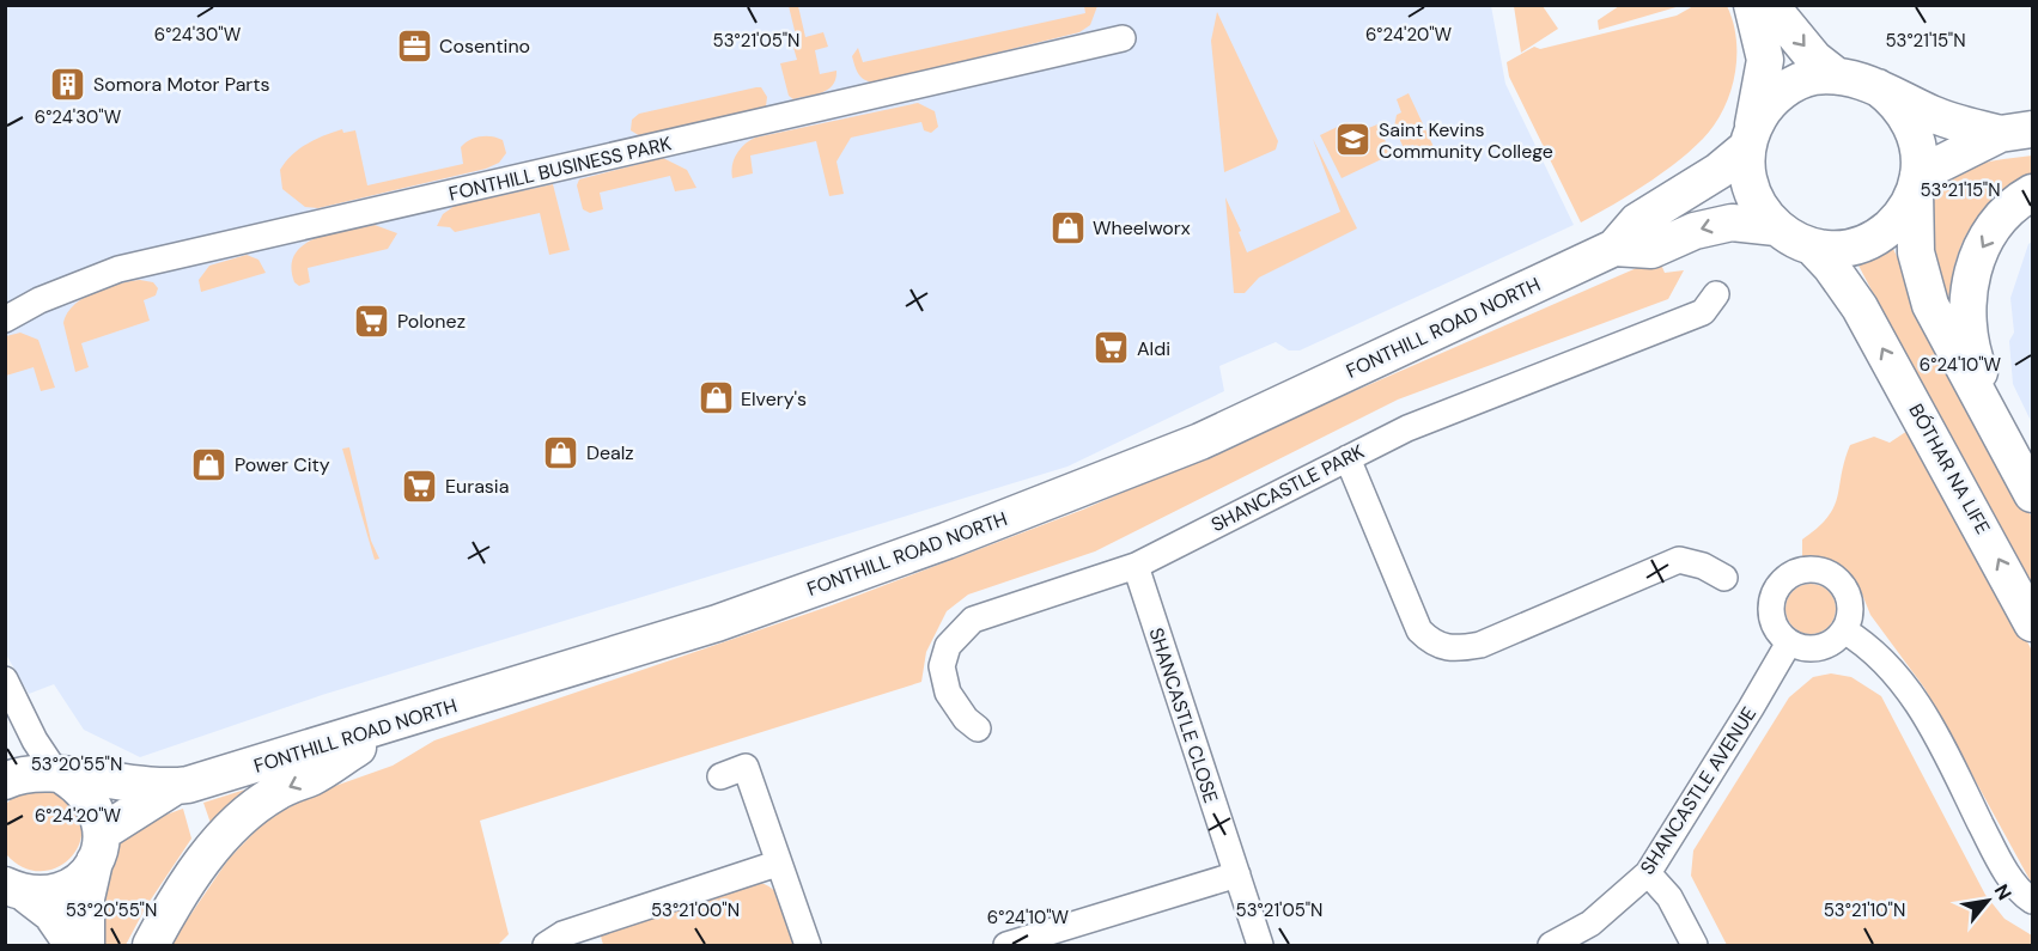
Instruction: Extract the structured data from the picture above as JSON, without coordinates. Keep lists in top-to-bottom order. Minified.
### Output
{"streets":{"main road":["FONTHILL ROAD NORTH","BÓTHAR NA LIFE"],"street":["FONTHILL BUSINESS PARK","SHANCASTLE PARK","SHANCASTLE CLOSE","SHANCASTLE AVENUE"]},"crossings":[["FONTHILL ROAD NORTH","BÓTHAR NA LIFE"],["SHANCASTLE PARK","SHANCASTLE CLOSE"]],"places":{"office":["Cosentino"],"building":["Somora Motor Parts"],"school or university":["Saint Kevins Community College"],"shop":["Wheelworx","Elvery's","Dealz","Power City"],"supermarket":["Polonez","Aldi","Eurasia"]},"north":"top right","coordinates":["6°24'30\"W","6°24'20\"W","53°21'15\"N","53°21'05\"N","6°24'10\"W","53°20'55\"N","53°21'00\"N","53°21'10\"N"]}
